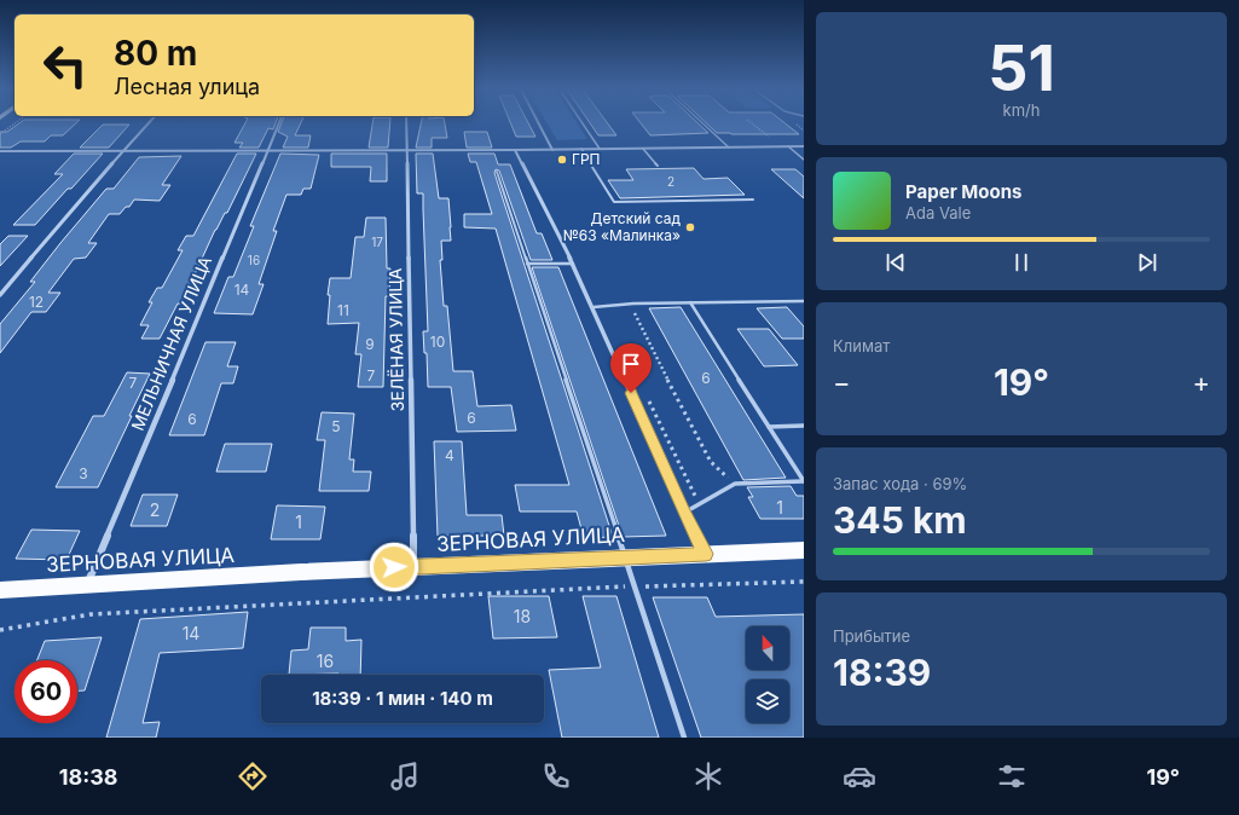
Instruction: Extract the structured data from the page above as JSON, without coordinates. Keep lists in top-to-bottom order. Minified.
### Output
{"streets":{"main road":["ЗЕРНОВАЯ УЛИЦА"],"street":["ЗЕЛЁНАЯ УЛИЦА","МЕЛЬНИЧНАЯ УЛИЦА"]},"crossings":[["ЗЕЛЁНАЯ УЛИЦА","ЗЕРНОВАЯ УЛИЦА"],["МЕЛЬНИЧНАЯ УЛИЦА","ЗЕРНОВАЯ УЛИЦА"]],"places":["ГРП","Детский сад №63 «Малинка»"],"house_numbers":["2","17","16","14","12","11","10","9","7","6","7","6","6","5","4","3","1","2","1","18","14","16"],"north":"top","page":{"tile":[["51","km/h"],"Климат",["Запас хода · 69%","345 km"],["Прибытие","18:39"]],"turn":["80 m","Лесная улица"],"song":["Paper Moons","Ada Vale"],"heat":["−","19°","+"],"limit":"60","trip":"18:39 · 1 мин · 140 m","tabs":["18:38","19°"]}}
